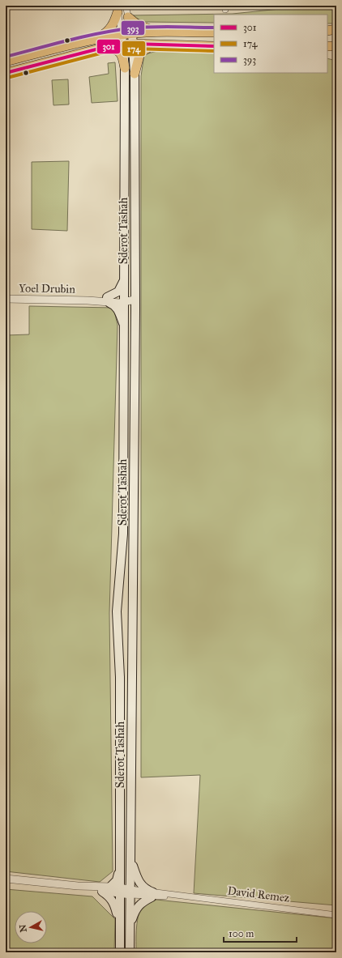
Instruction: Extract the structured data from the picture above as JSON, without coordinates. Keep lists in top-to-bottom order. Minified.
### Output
{"streets":{"main road":["Sderot Tashah"],"street":["Yoel Drubin","David Remez"]},"crossings":[["Sderot Tashah","Yoel Drubin"],["Sderot Tashah","David Remez"]],"lines":["transit line 393","transit line 301","transit line 174"],"legend":["301","174","393"],"scale_bar":"100 m","north":"left"}
